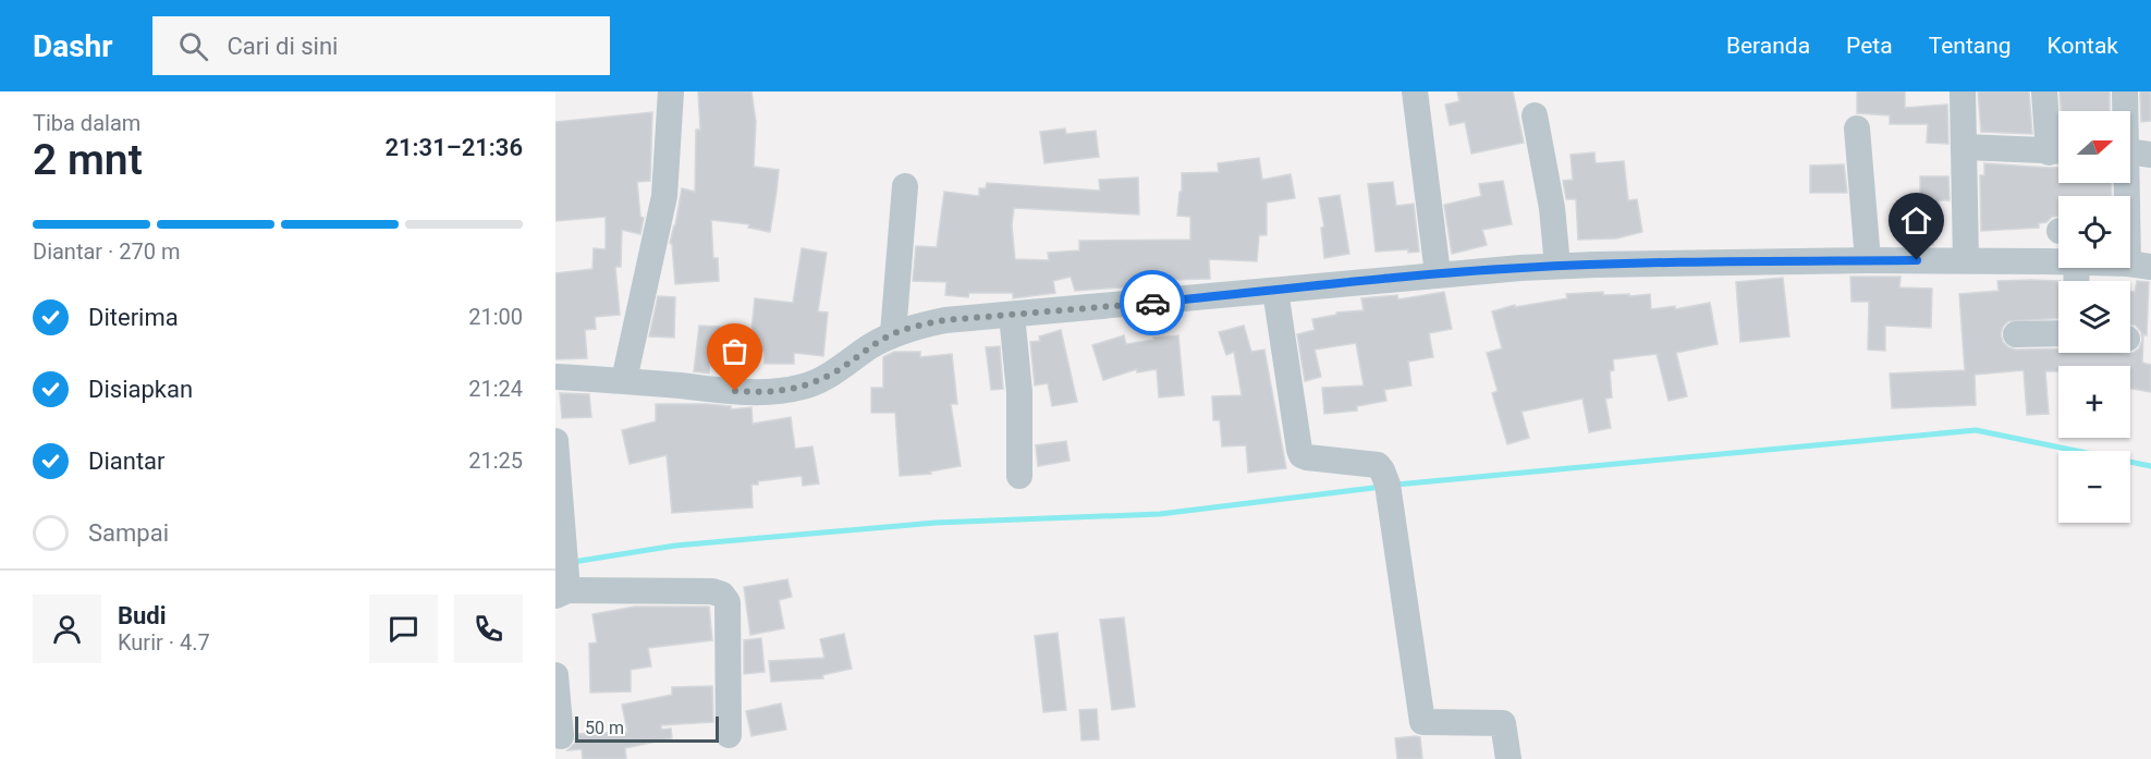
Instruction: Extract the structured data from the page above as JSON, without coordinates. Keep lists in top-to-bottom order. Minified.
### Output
{"scale_bar":"50 m","north":"right","page":{"header":"Dashr","search":"Cari di sini","nav":["Beranda","Peta","Tentang","Kontak"],"heading":["2 mnt","Tiba dalam","21:31–21:36"],"panel":["Budi","Kurir · 4.7"],"map_buttons":["+","−"],"bar":"Diantar · 270 m","list":[["Diterima","21:00"],["Disiapkan","21:24"],["Diantar","21:25"],"Sampai"],"scale":"50 m"}}
